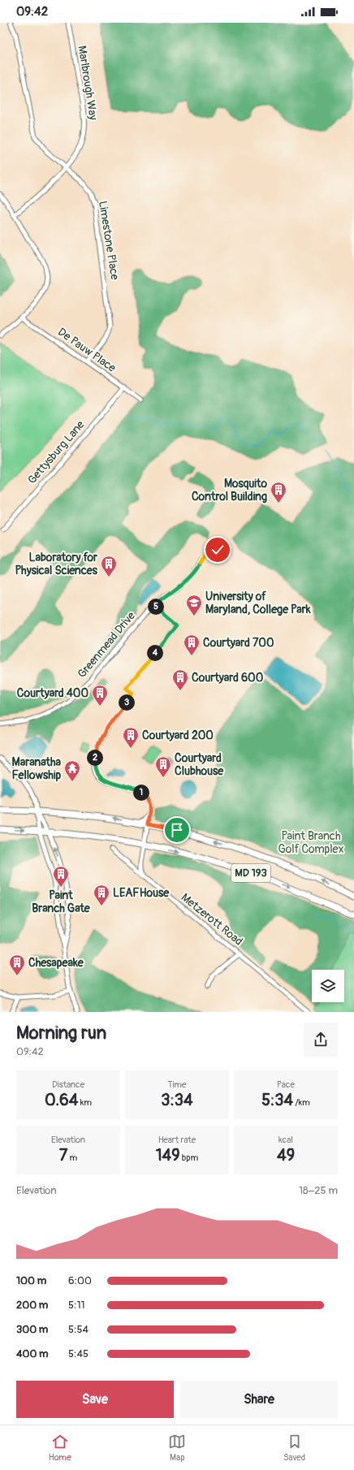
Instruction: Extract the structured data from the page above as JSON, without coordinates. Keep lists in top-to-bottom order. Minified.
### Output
{"streets":{"main road":["MD 193"],"street":["Marlbrough Way","Limestone Place","De Pauw Place","Gettysburg Lane","Greenmead Drive","Metzerott Road"]},"crossings":[["Marlbrough Way","Limestone Place"],["Limestone Place","De Pauw Place"],["De Pauw Place","Gettysburg Lane"]],"parks":["Paint Branch Golf Complex"],"places":{"building":["Mosquito Control Building","Laboratory for Physical Sciences","Courtyard 700","Courtyard 600","Courtyard 400","Courtyard 200","Courtyard Clubhouse","Paint Branch Gate","LEAFHouse","Chesapeake"],"school or university":["University of Maryland, College Park"],"temple":["Maranatha Fellowship"]},"page":{"status":"09:42","pins":["5","4","3","2","1"],"heading":["Morning run","09:42"],"stats":[["Distance","0.64 km"],["Time","3:34"],["Pace","5:34 /km"],["Elevation","7 m"],["Heart rate","149 bpm"],["kcal","49"]],"chart":["Elevation","18–25 m"],"list":[{"name":"100 m","note":"6:00"},{"name":"200 m","note":"5:11"},{"name":"300 m","note":"5:54"},{"name":"400 m","note":"5:45"}],"buttons":["Save","Share"],"tabs":["Home","Map","Saved"]}}
